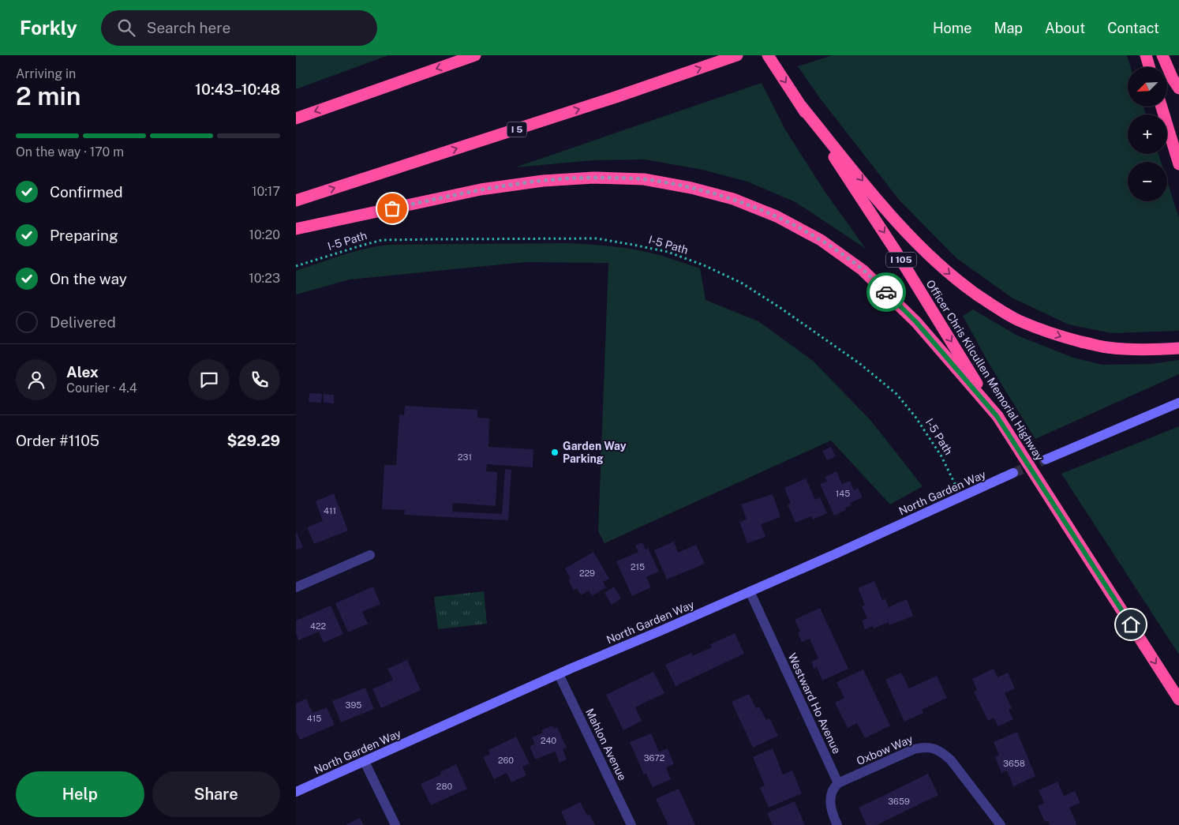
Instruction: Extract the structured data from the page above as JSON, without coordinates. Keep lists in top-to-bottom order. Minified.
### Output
{"streets":{"highway":["I 5","I 105","Officer Chris Kilcullen Memorial Highway"],"street":["North Garden Way","Westward Ho Avenue","Mahlon Avenue","Oxbow Way"],"path":["I-5 Path"]},"crossings":[["North Garden Way","Westward Ho Avenue"],["North Garden Way","Mahlon Avenue"],["Westward Ho Avenue","Oxbow Way"]],"one_way":["Officer Chris Kilcullen Memorial Highway"],"places":["Garden Way Parking"],"house_numbers":["231","145","411","215","229","422","395","415","240","3672","260","3658","280","3659"],"north":"bottom left","page":{"header":"Forkly","search":"Search here","nav":["Home","Map","About","Contact"],"heading":["2 min","Arriving in","10:43–10:48"],"panel":["Alex","Courier · 4.4","Order #1105","$29.29"],"map_buttons":["+","−"],"bar":"On the way · 170 m","list":[["Confirmed","10:17"],["Preparing","10:20"],["On the way","10:23"],"Delivered"],"buttons":["Help","Share"]}}
